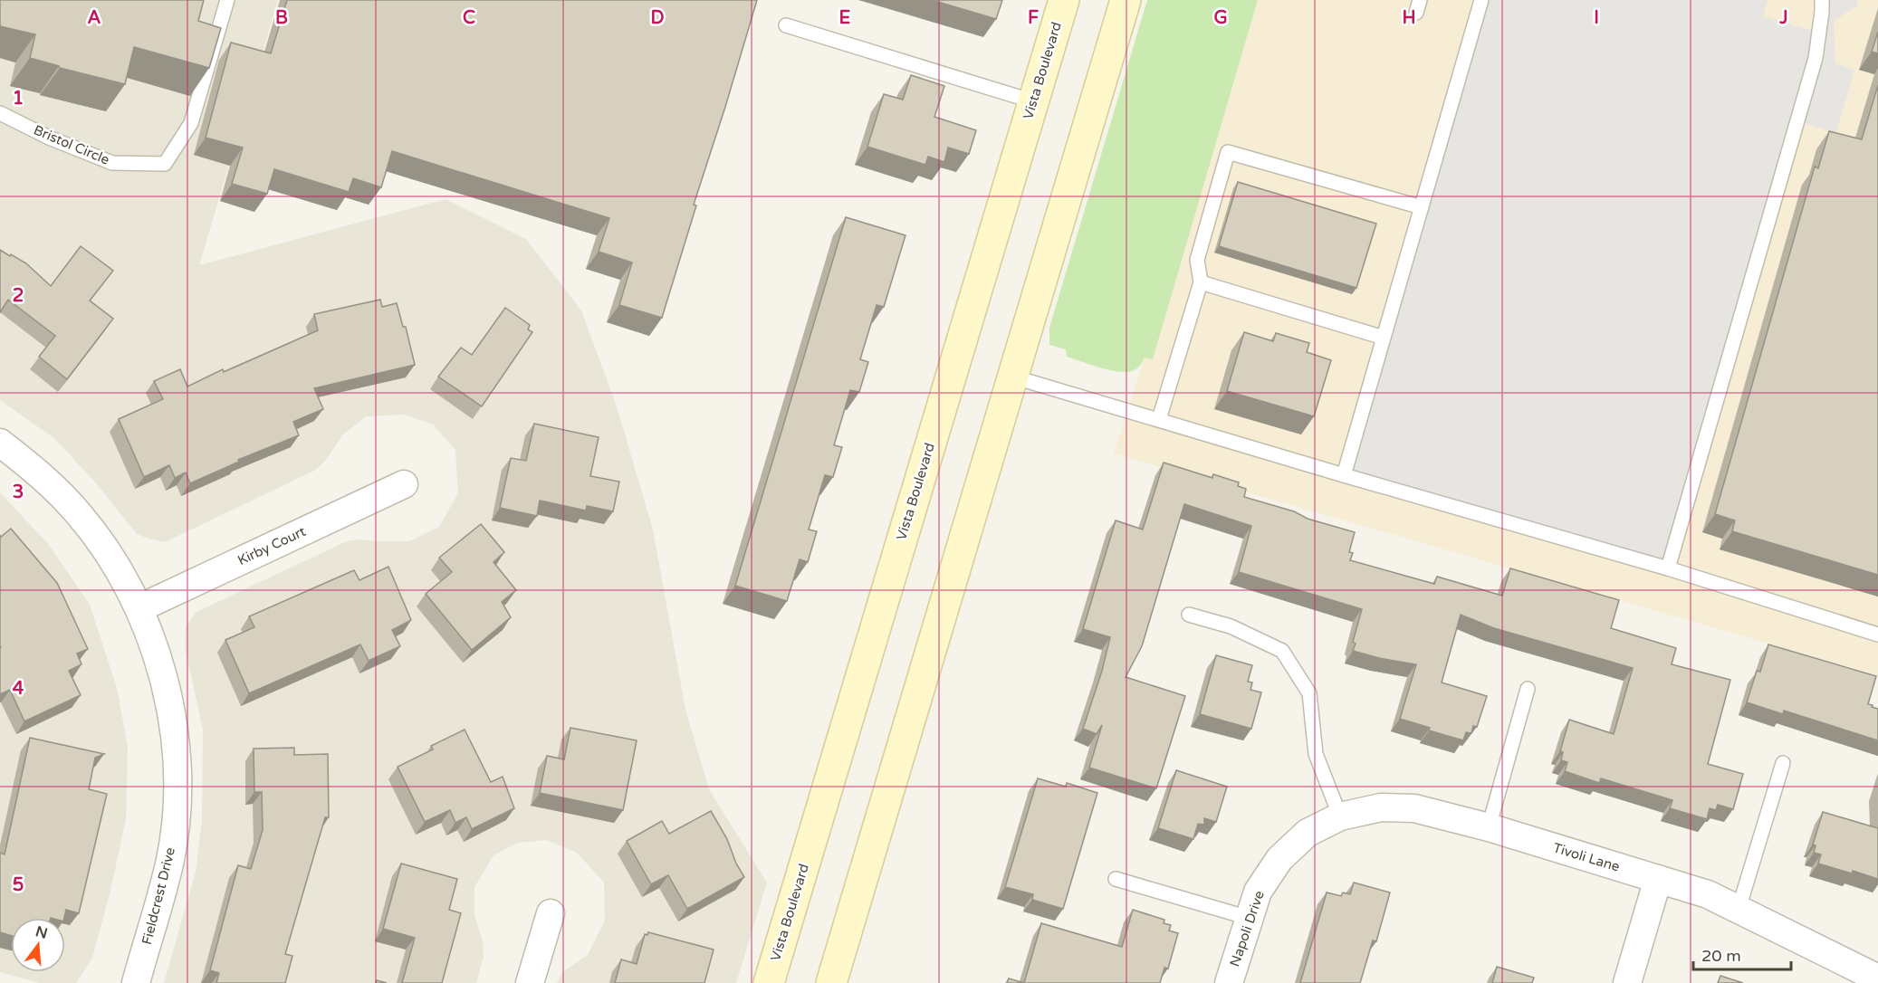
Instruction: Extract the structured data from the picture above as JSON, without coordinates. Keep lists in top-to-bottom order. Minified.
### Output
{"streets":{"main road":["Vista Boulevard"],"street":["Kirby Court","Tivoli Lane","Fieldcrest Drive","Napoli Drive"],"lane":["Bristol Circle"]},"crossings":[["Kirby Court","Fieldcrest Drive"],["Tivoli Lane","Napoli Drive"]],"scale_bar":"20 m","north":"top","grid":{"columns":["A","B","C","D","E","F","G","H","I","J"],"rows":["1","2","3","4","5"]}}
